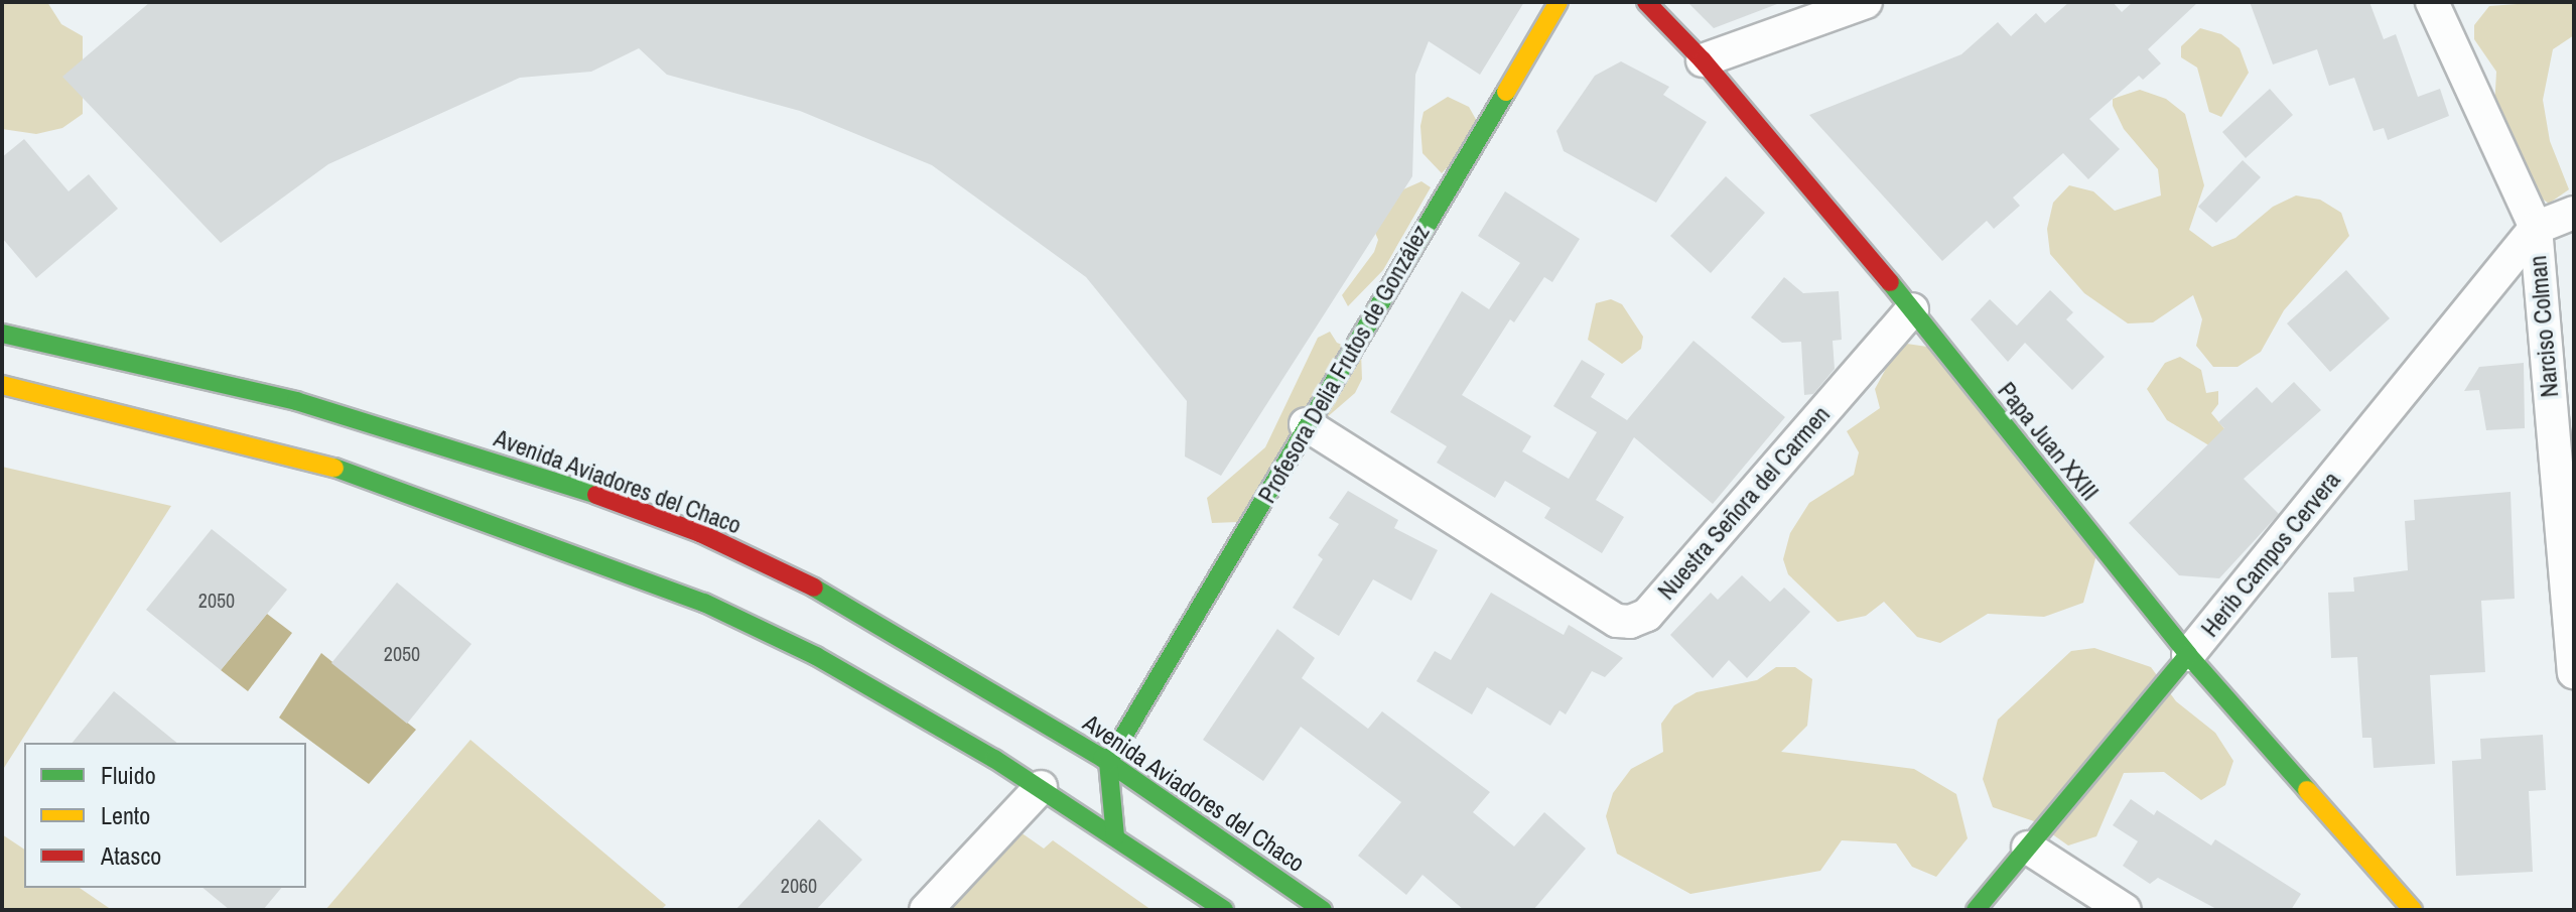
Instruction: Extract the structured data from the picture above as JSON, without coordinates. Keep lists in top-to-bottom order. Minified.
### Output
{"streets":{"main road":["Profesora Delia Frutos de González","Papa Juan XXIII","Avenida Aviadores del Chaco","Herib Campos Cervera"],"street":["Narciso Colman","Nuestra Señora del Carmen"]},"crossings":[["Narciso Colman","Herib Campos Cervera"],["Profesora Delia Frutos de González","Avenida Aviadores del Chaco"],["Profesora Delia Frutos de González","Nuestra Señora del Carmen"],["Papa Juan XXIII","Nuestra Señora del Carmen"],["Papa Juan XXIII","Herib Campos Cervera"]],"house_numbers":["2050","2050","2060"],"legend":["Fluido","Lento","Atasco"]}
